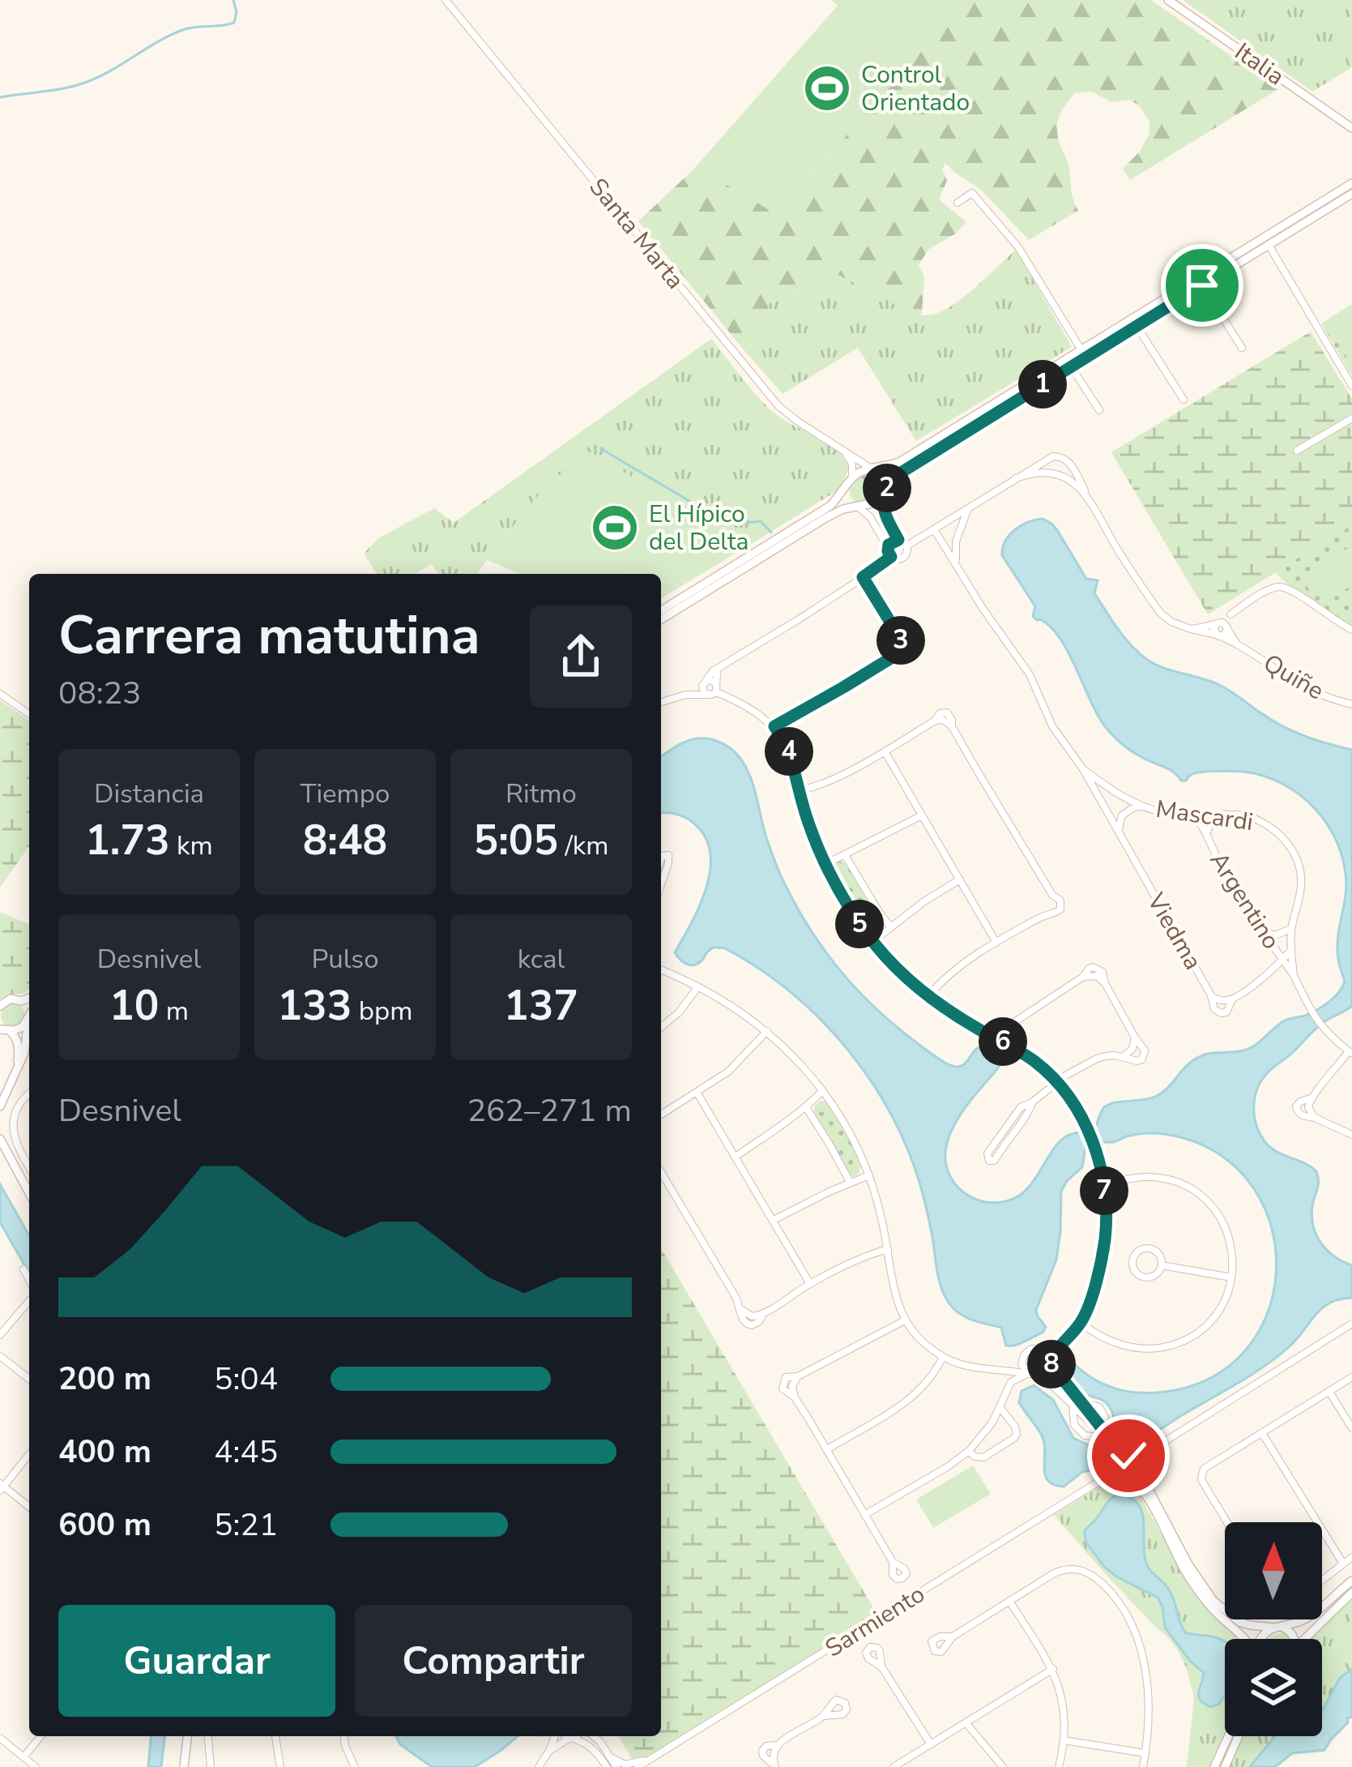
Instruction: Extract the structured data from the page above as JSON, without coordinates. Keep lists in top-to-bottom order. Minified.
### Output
{"streets":{"main road":["Italia"],"street":["Santa Marta","Quiñe","Mascardi","Argentino","Viedma","Sarmiento"]},"crossings":[["Mascardi","Argentino"]],"places":{"sports":["Control Orientado","El Hípico del Delta"]},"north":"top","page":{"pins":["1","2","3","4","5","6","7","8"],"heading":["Carrera matutina","08:23"],"stats":[["Distancia","1.73 km"],["Tiempo","8:48"],["Ritmo","5:05 /km"],["Desnivel","10 m"],["Pulso","133 bpm"],["kcal","137"]],"chart":["Desnivel","262–271 m"],"list":[{"name":"200 m","note":"5:04"},{"name":"400 m","note":"4:45"},{"name":"600 m","note":"5:21"}],"buttons":["Guardar","Compartir"]}}
